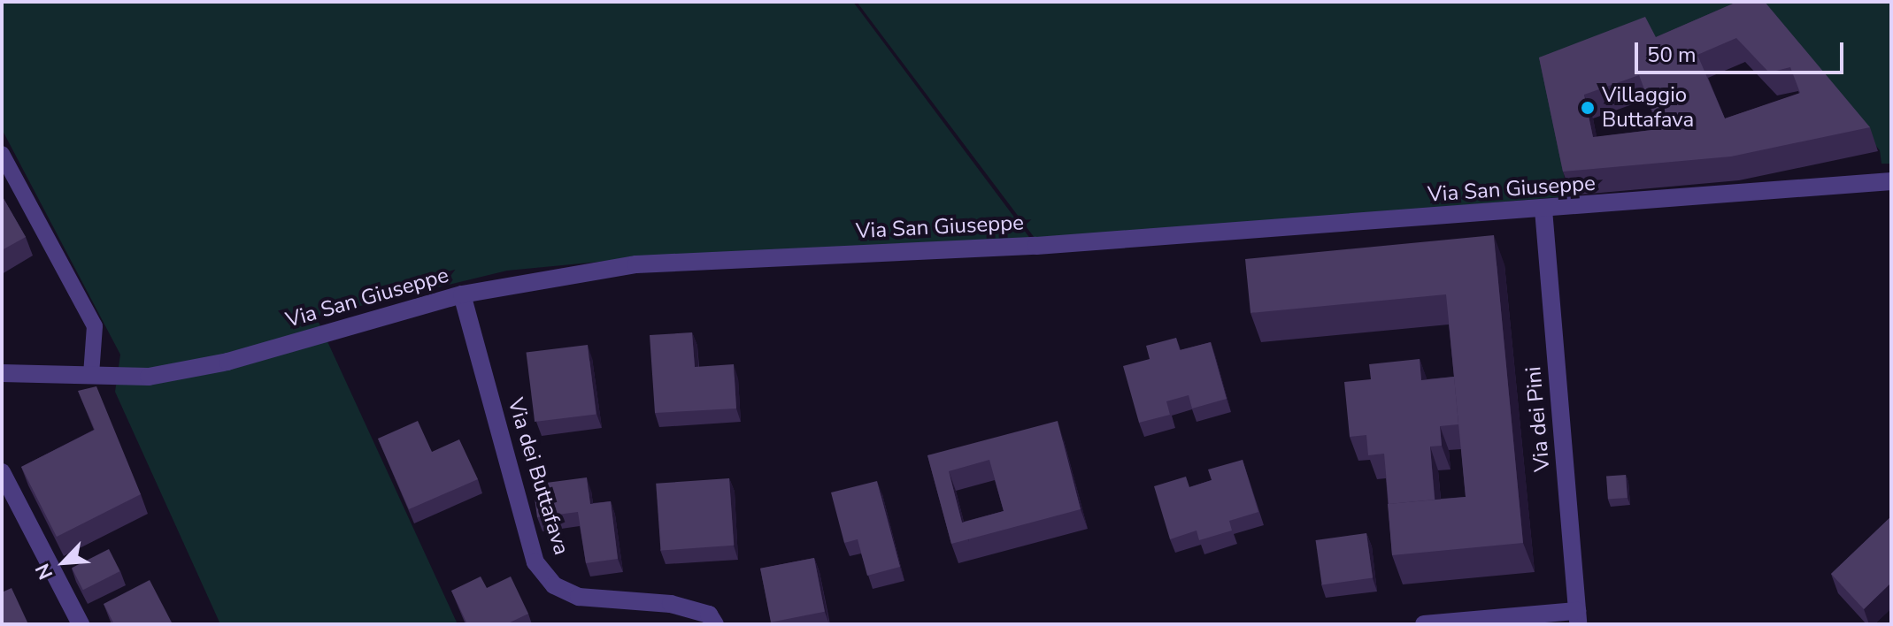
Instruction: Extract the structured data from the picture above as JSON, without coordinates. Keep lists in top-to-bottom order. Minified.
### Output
{"streets":{"street":["Via San Giuseppe","Via dei Pini","Via dei Buttafava"]},"crossings":[["Via San Giuseppe","Via dei Pini"],["Via San Giuseppe","Via dei Buttafava"]],"places":["Villaggio Buttafava"],"scale_bar":"50 m","north":"bottom left"}
